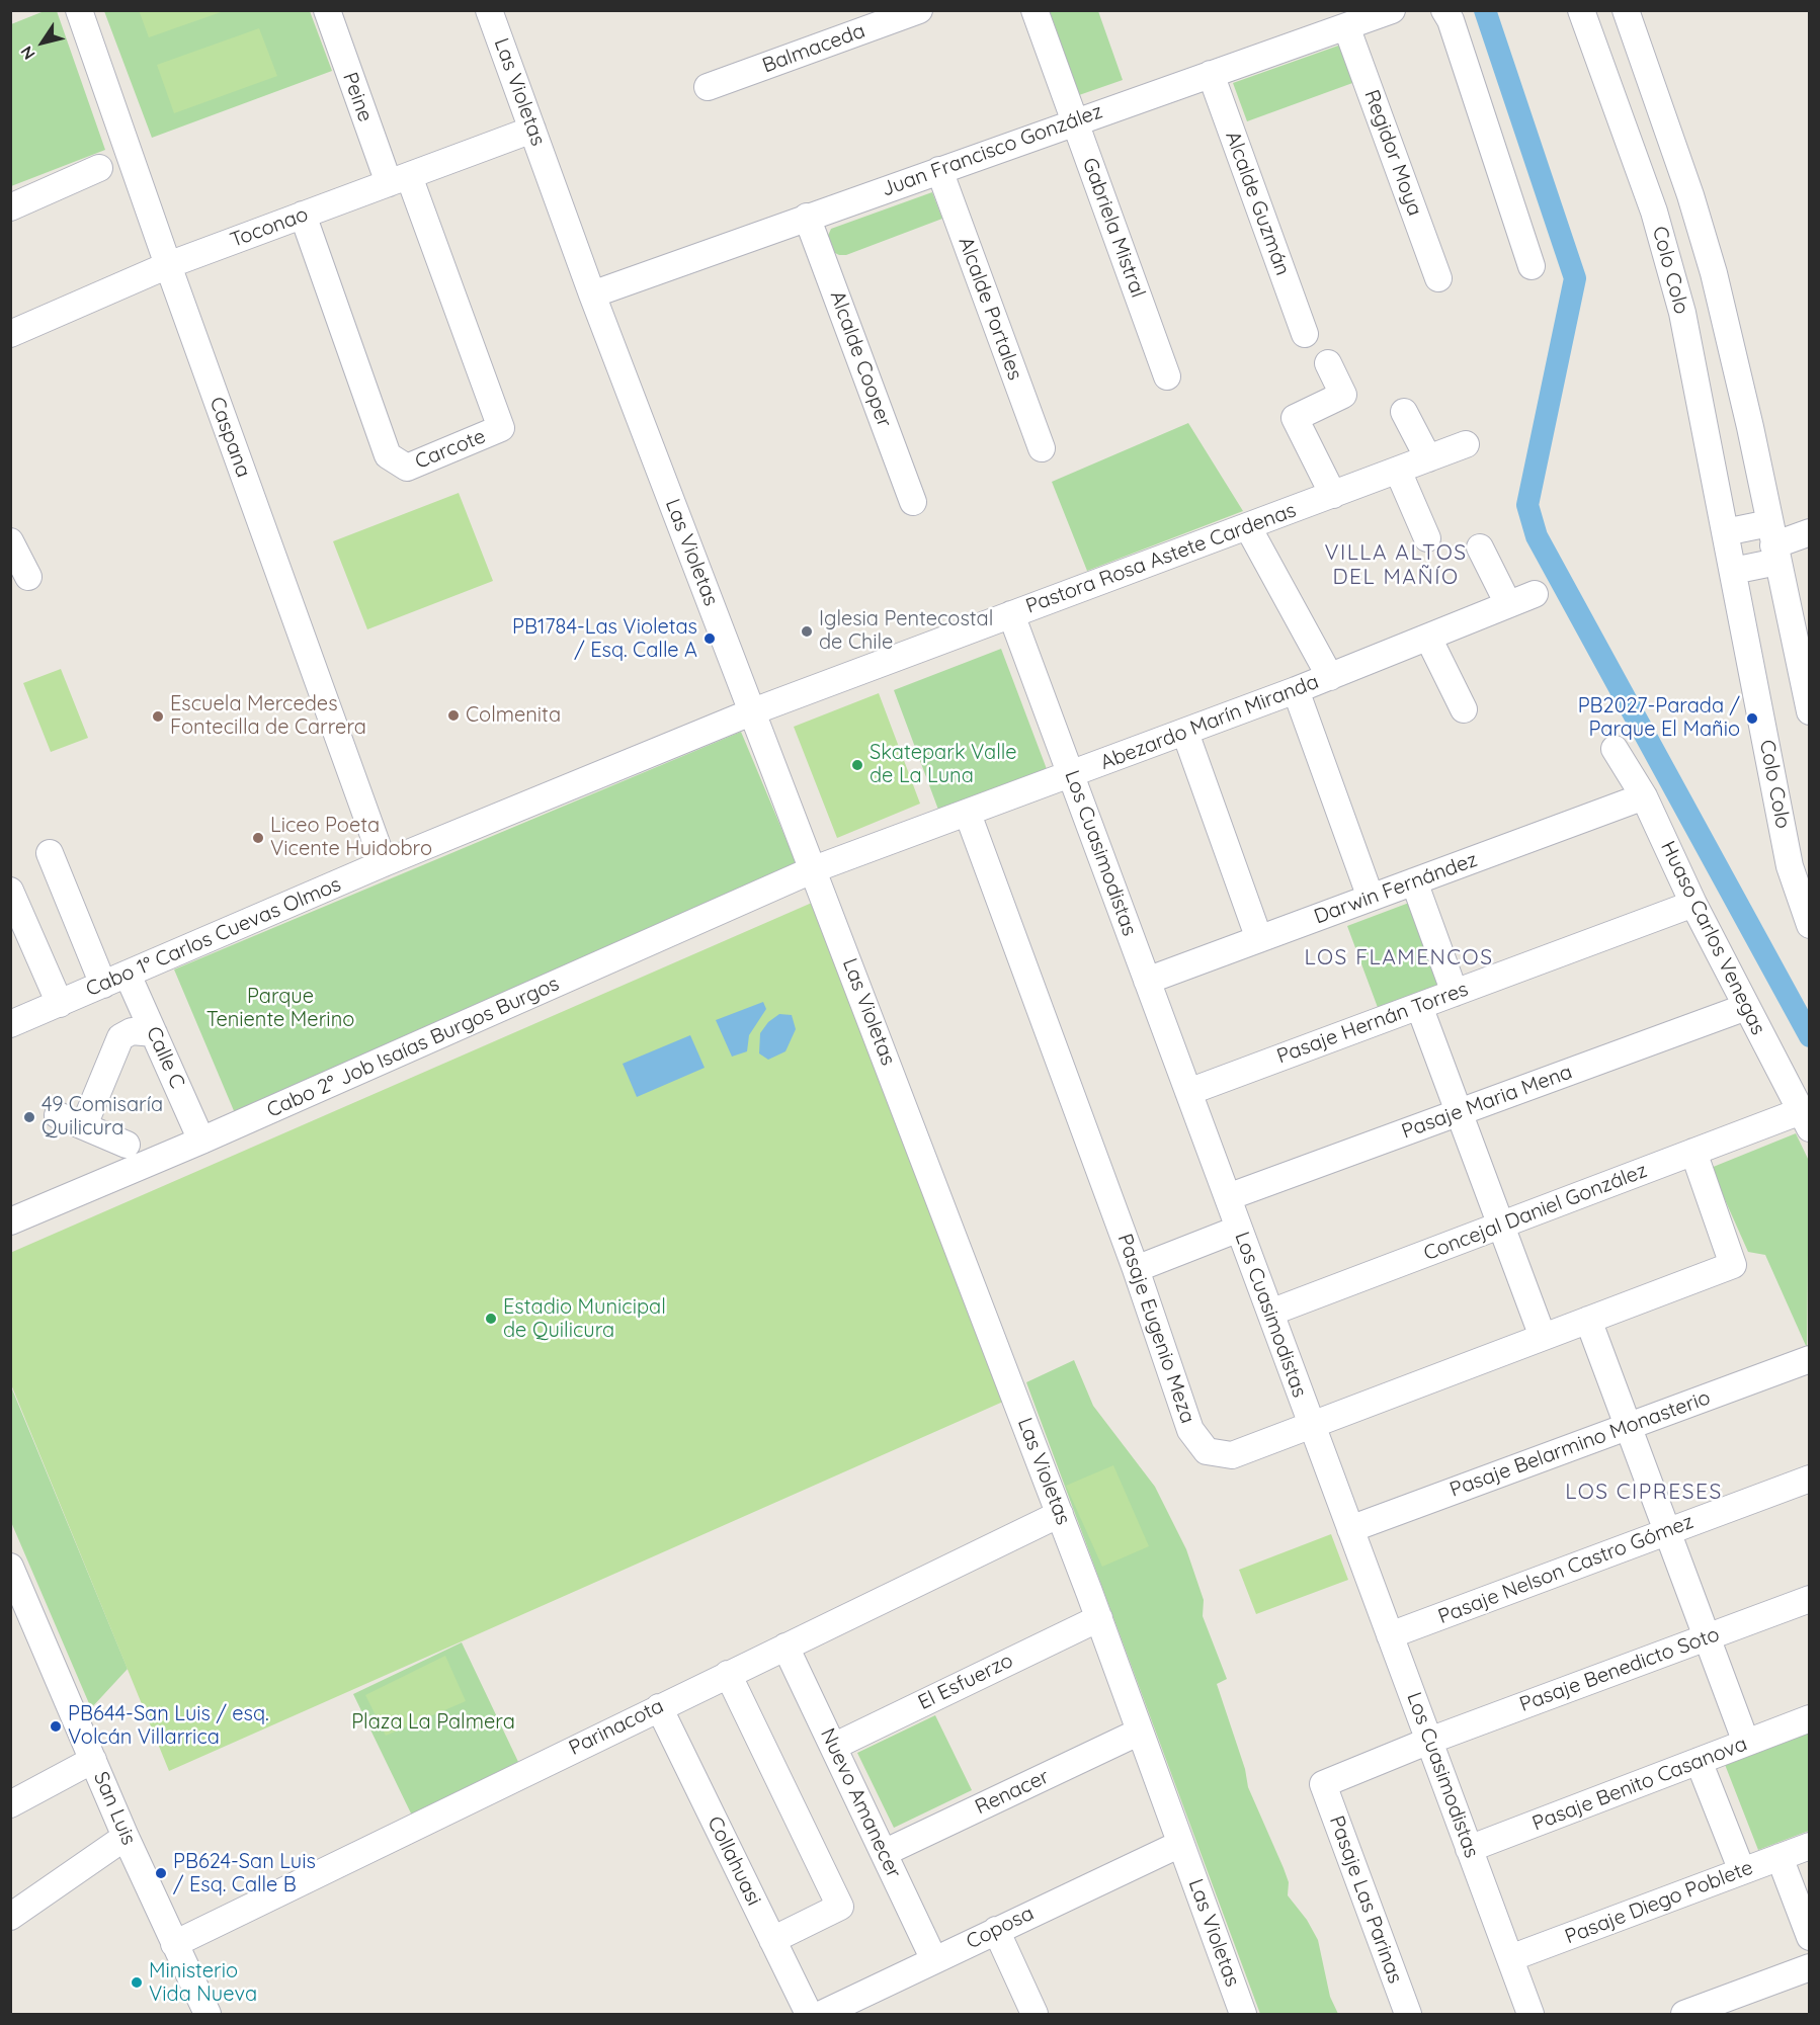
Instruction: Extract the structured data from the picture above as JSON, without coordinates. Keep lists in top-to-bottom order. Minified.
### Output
{"streets":{"street":["Balmaceda","Las Violetas","Peine","Juan Francisco González","Regidor Moya","Alcalde Guzmán","Toconao","Gabriela Mistral","Colo Colo","Alcalde Portales","Alcalde Cooper","Caspana","Carcote","Pastora Rosa Astete Cardenas","Abezardo Marín Miranda","Los Cuasimodistas","Darwin Fernández","Cabo 1° Carlos Cuevas Olmos","Huaso Carlos Venegas","Pasaje Hernán Torres","Cabo 2° Job Isaías Burgos Burgos","Calle C","Pasaje Maria Mena","Concejal Daniel González","Pasaje Eugenio Meza","Pasaje Belarmino Monasterio","Pasaje Nelson Castro Gómez","Pasaje Benedicto Soto","El Esfuerzo","Parinacota","Pasaje Benito Casanova","Renacer","Nuevo Amanecer","San Luis","Collahuasi","Pasaje Las Parinas","Pasaje Diego Poblete","Coposa"]},"crossings":[["Las Violetas","Juan Francisco González"],["Las Violetas","Toconao"],["Las Violetas","Pastora Rosa Astete Cardenas"],["Las Violetas","Abezardo Marín Miranda"],["Las Violetas","Cabo 1° Carlos Cuevas Olmos"],["Las Violetas","Cabo 2° Job Isaías Burgos Burgos"],["Las Violetas","El Esfuerzo"],["Las Violetas","Parinacota"],["Las Violetas","Renacer"],["Las Violetas","Coposa"],["Peine","Toconao"],["Peine","Carcote"],["Juan Francisco González","Regidor Moya"],["Juan Francisco González","Alcalde Guzmán"],["Juan Francisco González","Gabriela Mistral"],["Juan Francisco González","Alcalde Portales"],["Juan Francisco González","Alcalde Cooper"],["Toconao","Caspana"],["Toconao","Carcote"],["Caspana","Cabo 1° Carlos Cuevas Olmos"],["Pastora Rosa Astete Cardenas","Los Cuasimodistas"],["Pastora Rosa Astete Cardenas","Cabo 1° Carlos Cuevas Olmos"],["Abezardo Marín Miranda","Los Cuasimodistas"],["Abezardo Marín Miranda","Cabo 2° Job Isaías Burgos Burgos"],["Abezardo Marín Miranda","Pasaje Eugenio Meza"],["Los Cuasimodistas","Darwin Fernández"],["Los Cuasimodistas","Pasaje Hernán Torres"],["Los Cuasimodistas","Pasaje Maria Mena"],["Los Cuasimodistas","Concejal Daniel González"],["Los Cuasimodistas","Pasaje Eugenio Meza"],["Los Cuasimodistas","Pasaje Belarmino Monasterio"],["Los Cuasimodistas","Pasaje Nelson Castro Gómez"],["Los Cuasimodistas","Pasaje Benedicto Soto"],["Los Cuasimodistas","Pasaje Benito Casanova"],["Los Cuasimodistas","Pasaje Las Parinas"],["Los Cuasimodistas","Pasaje Diego Poblete"],["Darwin Fernández","Huaso Carlos Venegas"],["Cabo 1° Carlos Cuevas Olmos","Calle C"],["Huaso Carlos Venegas","Pasaje Hernán Torres"],["Huaso Carlos Venegas","Pasaje Maria Mena"],["Huaso Carlos Venegas","Concejal Daniel González"],["Cabo 2° Job Isaías Burgos Burgos","Calle C"],["Concejal Daniel González","Pasaje Eugenio Meza"],["Pasaje Benedicto Soto","Pasaje Las Parinas"],["El Esfuerzo","Nuevo Amanecer"],["Parinacota","Nuevo Amanecer"],["Parinacota","San Luis"],["Parinacota","Collahuasi"],["Renacer","Nuevo Amanecer"],["Nuevo Amanecer","Coposa"]],"districts":["VILLA ALTOS DEL MAÑÍO","LOS FLAMENCOS","LOS CIPRESES"],"parks":["Parque Teniente Merino","Plaza La Palmera"],"places":["Iglesia Pentecostal de Chile","PB1784-Las Violetas / Esq. Calle A","Colmenita","Escuela Mercedes Fontecilla de Carrera","PB2027-Parada / Parque El Mañio","Skatepark Valle de La Luna","Liceo Poeta Vicente Huidobro","49 Comisaría Quilicura","Estadio Municipal de Quilicura","PB644-San Luis / esq. Volcán Villarrica","PB624-San Luis / Esq. Calle B","Ministerio Vida Nueva"],"north":"bottom left"}
